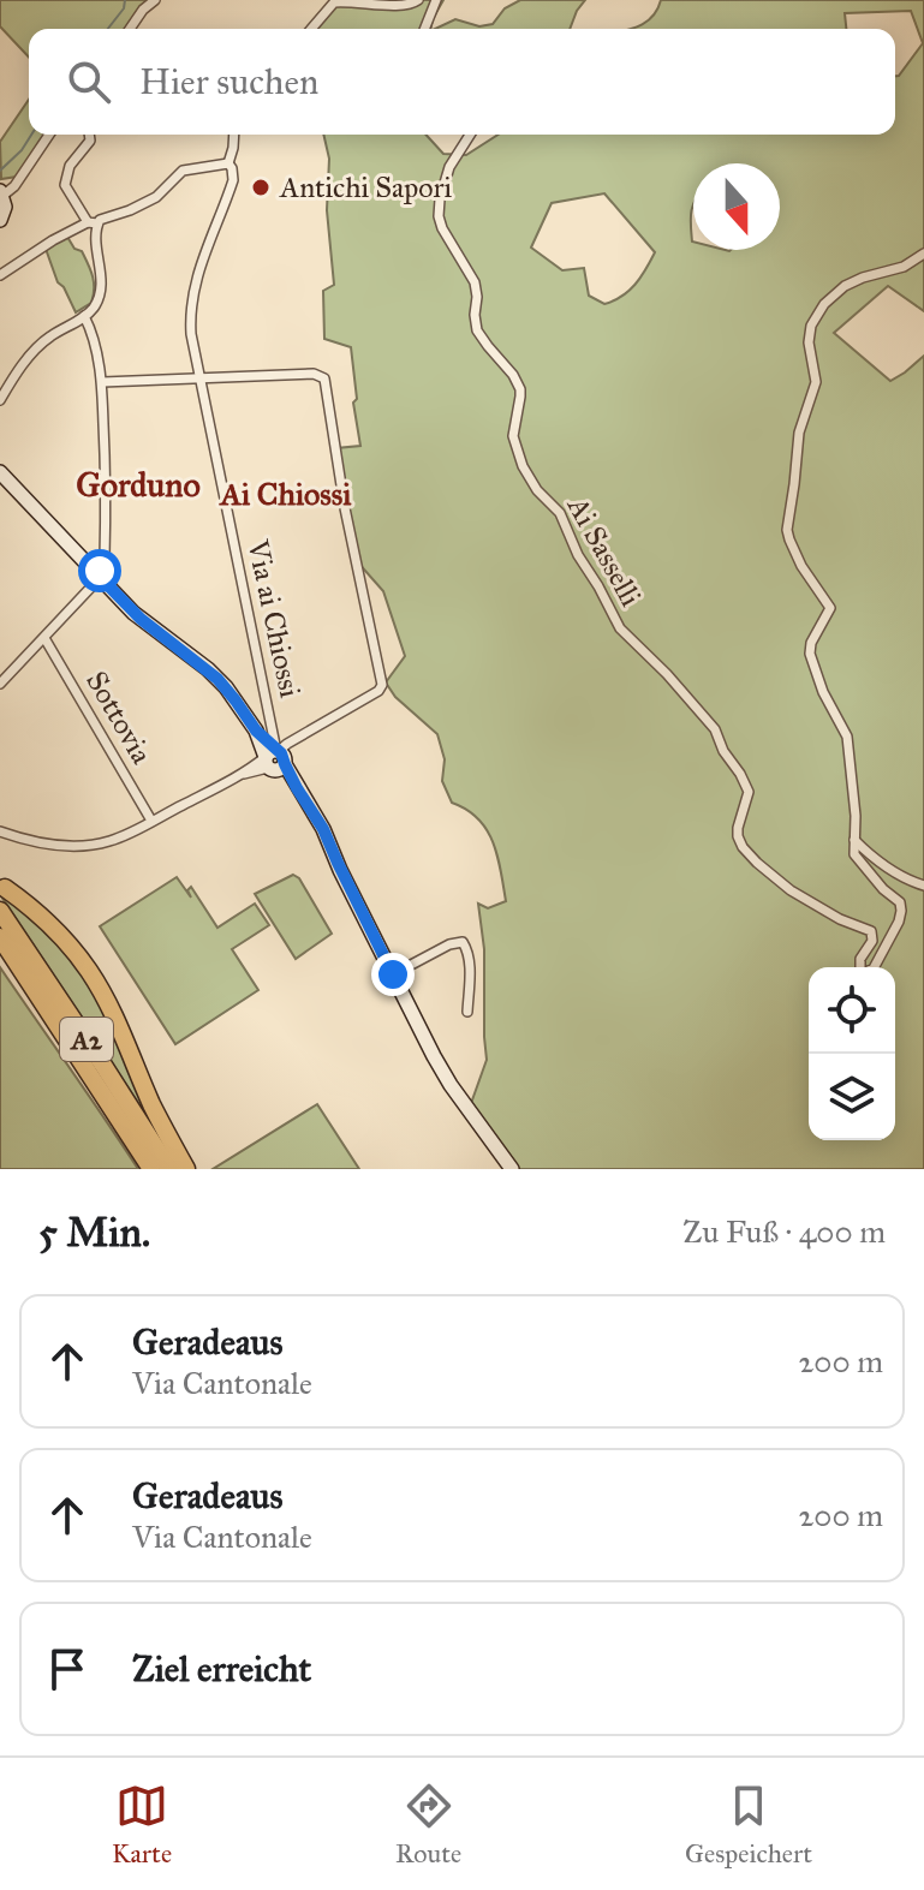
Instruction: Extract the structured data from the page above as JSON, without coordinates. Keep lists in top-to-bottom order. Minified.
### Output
{"streets":{"highway":["A2"],"street":["Ai Sasselli","Via ai Chiossi","Sottovia"]},"districts":["Gorduno","Ai Chiossi"],"places":["Antichi Sapori"],"north":"bottom","page":{"search":"Hier suchen","heading":["5 Min.","Zu Fuß · 400 m"],"list":[["Geradeaus","Via Cantonale","200 m"],["Geradeaus","Via Cantonale","200 m"],"Ziel erreicht"],"nav":["Karte","Route","Gespeichert"]}}
